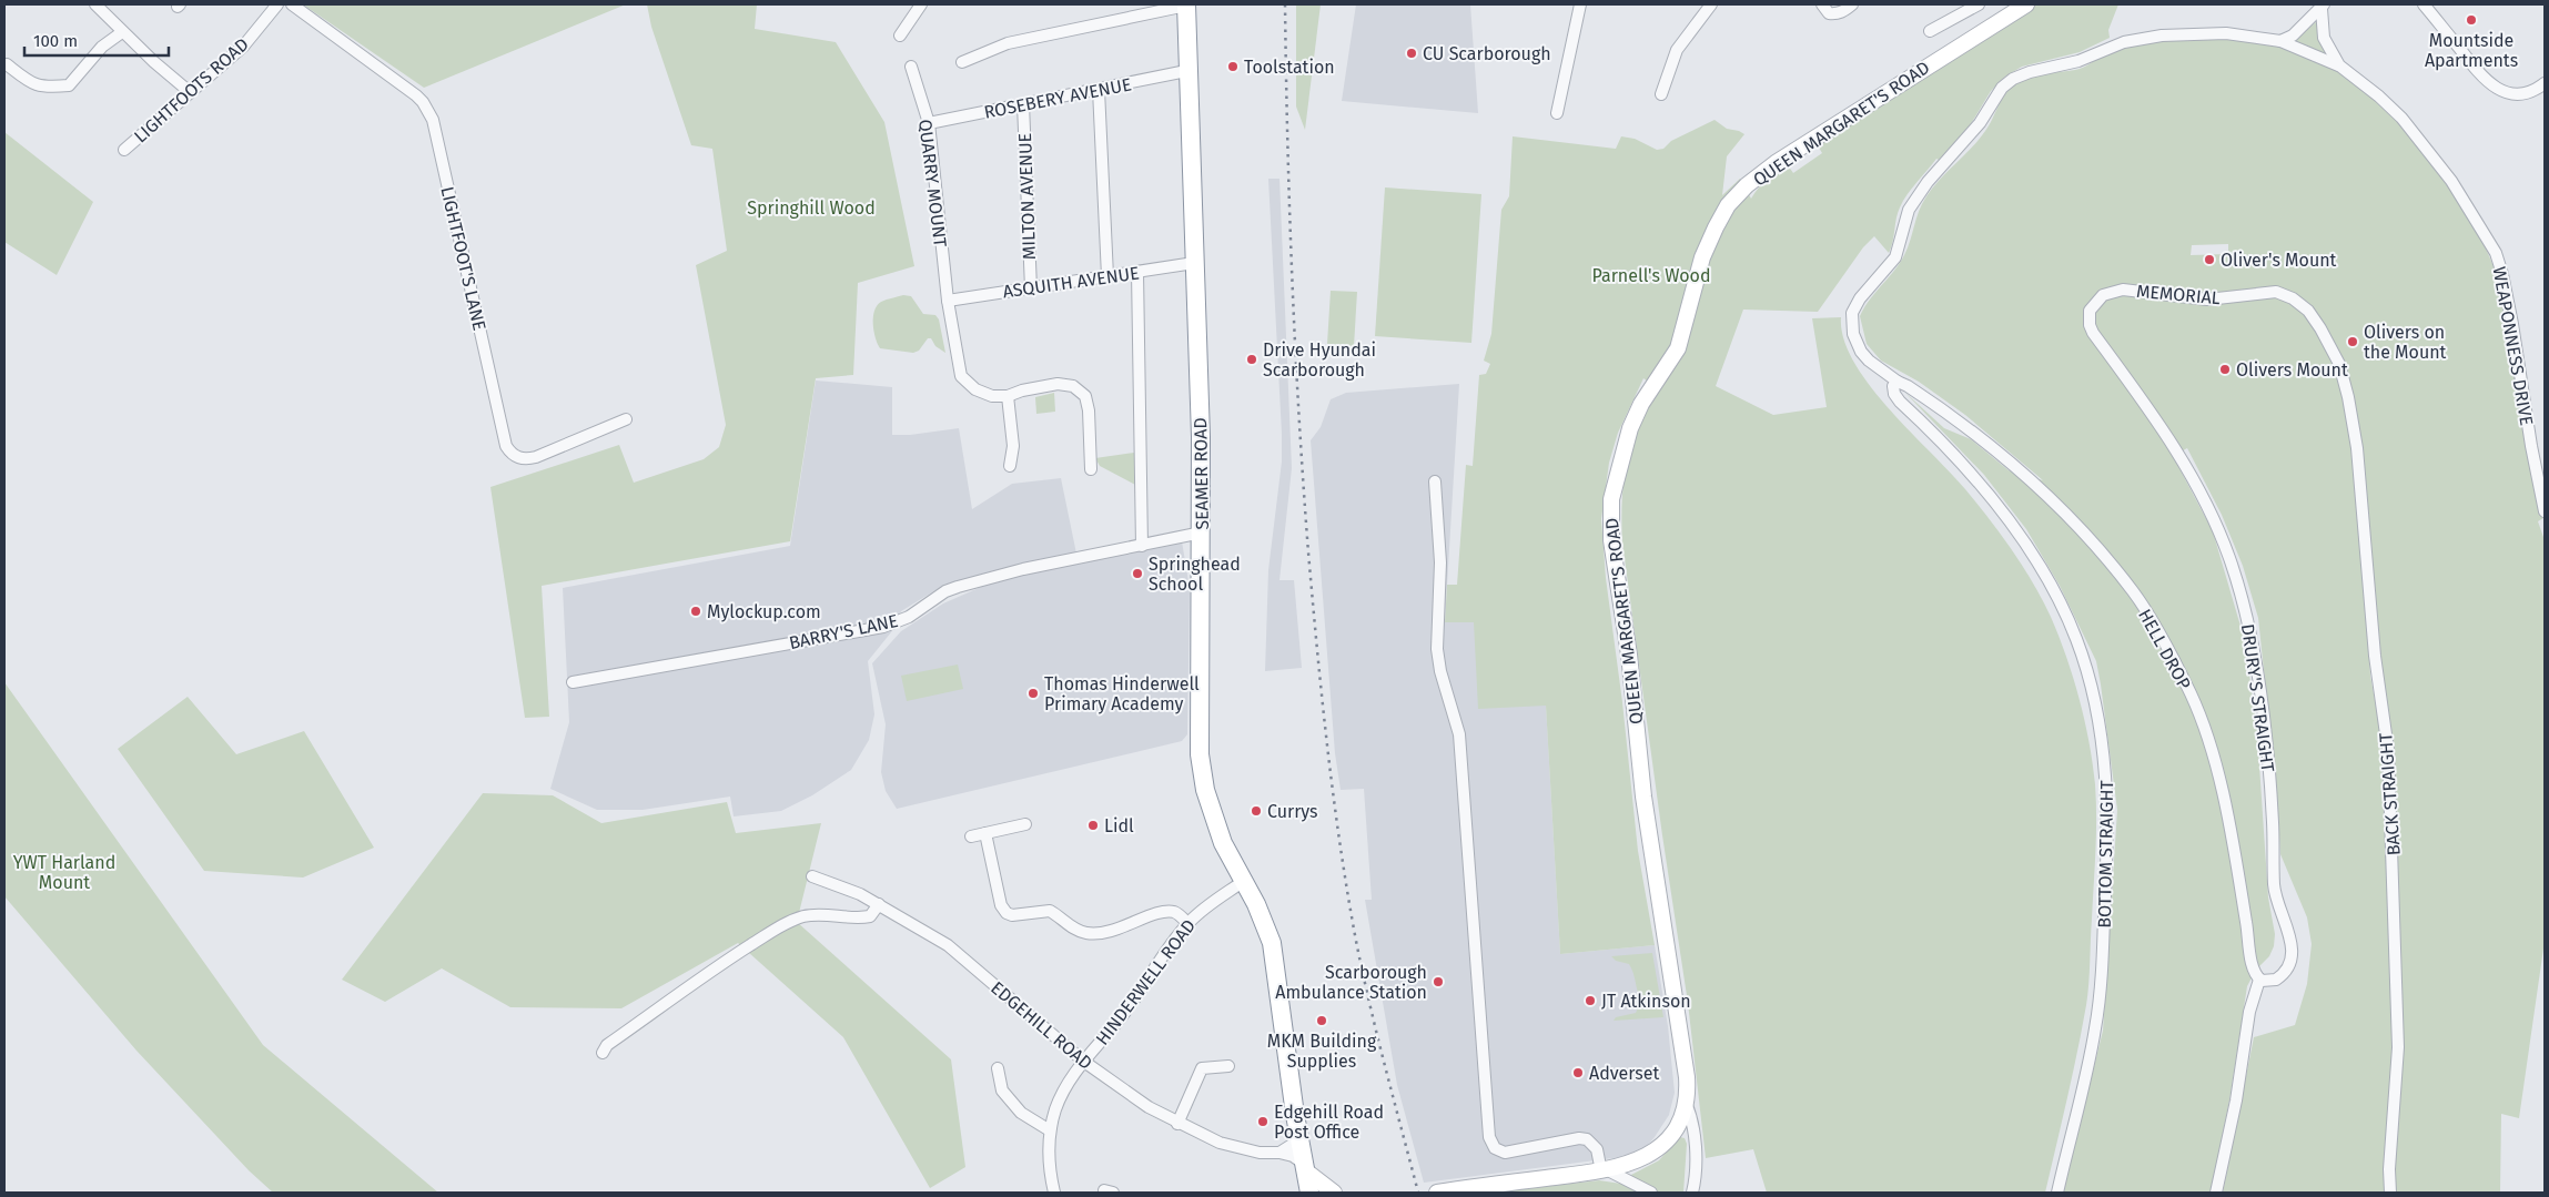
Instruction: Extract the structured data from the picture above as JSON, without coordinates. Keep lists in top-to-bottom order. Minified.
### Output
{"streets":{"highway":["SEAMER ROAD"],"main road":["QUEEN MARGARET'S ROAD"],"street":["LIGHTFOOTS ROAD","ROSEBERY AVENUE","QUARRY MOUNT","MILTON AVENUE","LIGHTFOOT'S LANE","ASQUITH AVENUE","MEMORIAL","WEAPONNESS DRIVE","BARRY'S LANE","HELL DROP","DRURY'S STRAIGHT","BACK STRAIGHT","BOTTOM STRAIGHT","HINDERWELL ROAD","EDGEHILL ROAD"]},"crossings":[["ROSEBERY AVENUE","QUARRY MOUNT"],["ROSEBERY AVENUE","MILTON AVENUE"],["ROSEBERY AVENUE","SEAMER ROAD"],["QUARRY MOUNT","ASQUITH AVENUE"],["MILTON AVENUE","ASQUITH AVENUE"],["ASQUITH AVENUE","SEAMER ROAD"],["MEMORIAL","DRURY'S STRAIGHT"],["MEMORIAL","BACK STRAIGHT"],["SEAMER ROAD","BARRY'S LANE"],["SEAMER ROAD","HINDERWELL ROAD"],["SEAMER ROAD","EDGEHILL ROAD"],["HELL DROP","DRURY'S STRAIGHT"],["HELL DROP","BOTTOM STRAIGHT"],["HINDERWELL ROAD","EDGEHILL ROAD"]],"parks":["Springhill Wood","Parnell's Wood","YWT Harland Mount"],"places":["Mountside Apartments","CU Scarborough","Toolstation","Oliver's Mount","Olivers on the Mount","Drive Hyundai Scarborough","Olivers Mount","Springhead School","Mylockup.com","Thomas Hinderwell Primary Academy","Currys","Lidl","Scarborough Ambulance Station","JT Atkinson","MKM Building Supplies","Adverset","Edgehill Road Post Office"],"scale_bar":"100 m"}
